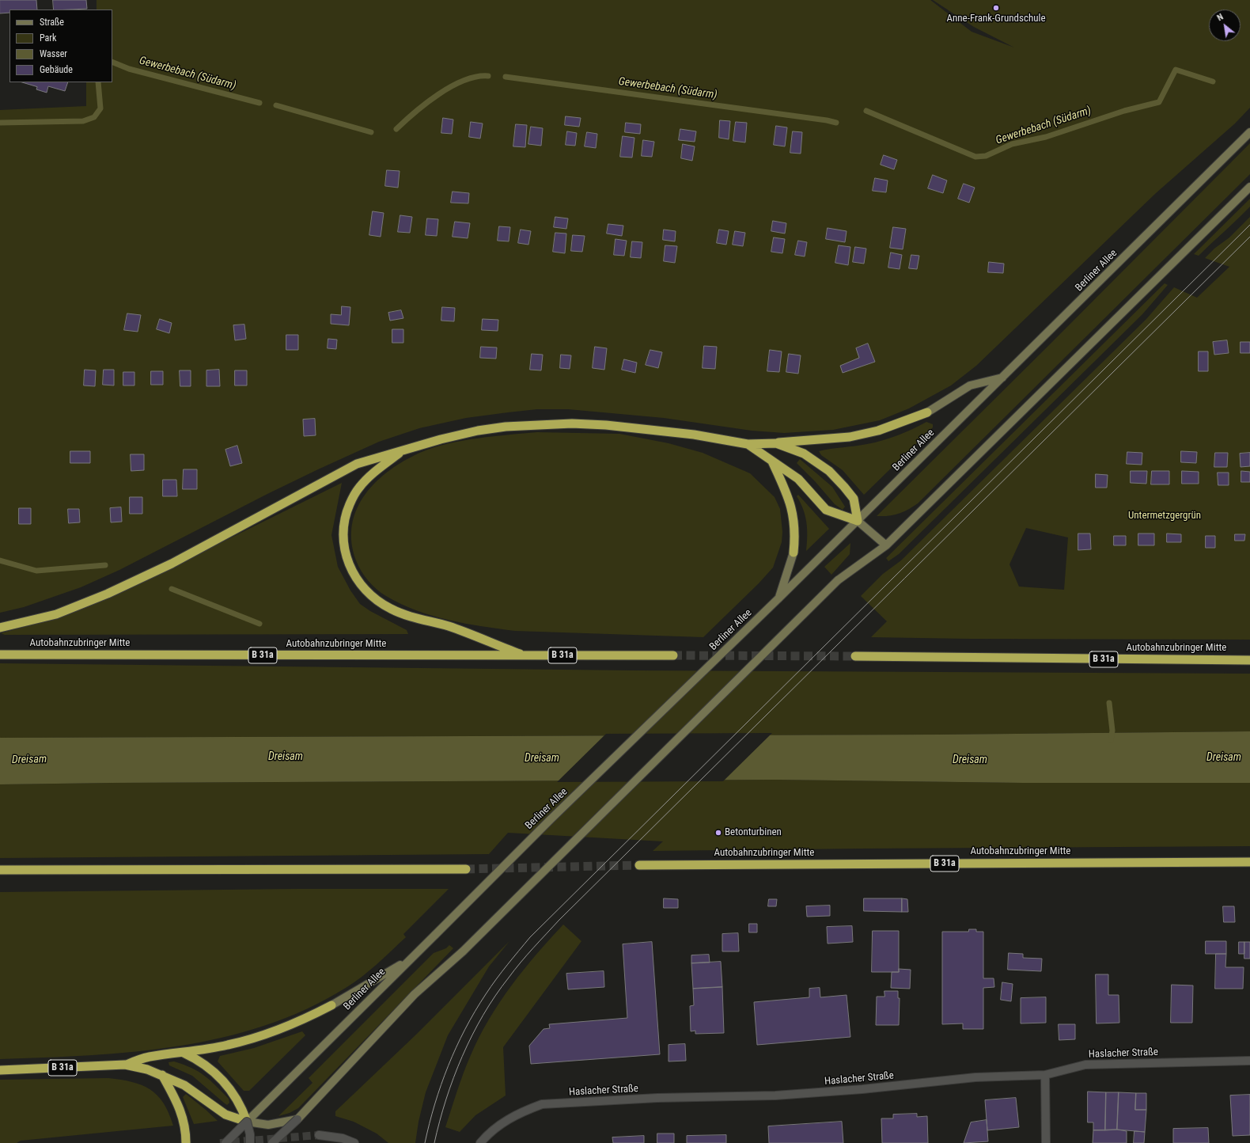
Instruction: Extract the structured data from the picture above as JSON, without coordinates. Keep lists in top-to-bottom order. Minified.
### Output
{"streets":{"highway":["Autobahnzubringer Mitte","B 31a"],"main road":["Berliner Allee"],"street":["Haslacher Straße"]},"water":["Gewerbebach (Südarm)","Dreisam"],"parks":["Untermetzgergrün"],"places":["Anne-Frank-Grundschule","Betonturbinen"],"legend":["Straße","Park","Wasser","Gebäude"],"north":"top left"}
